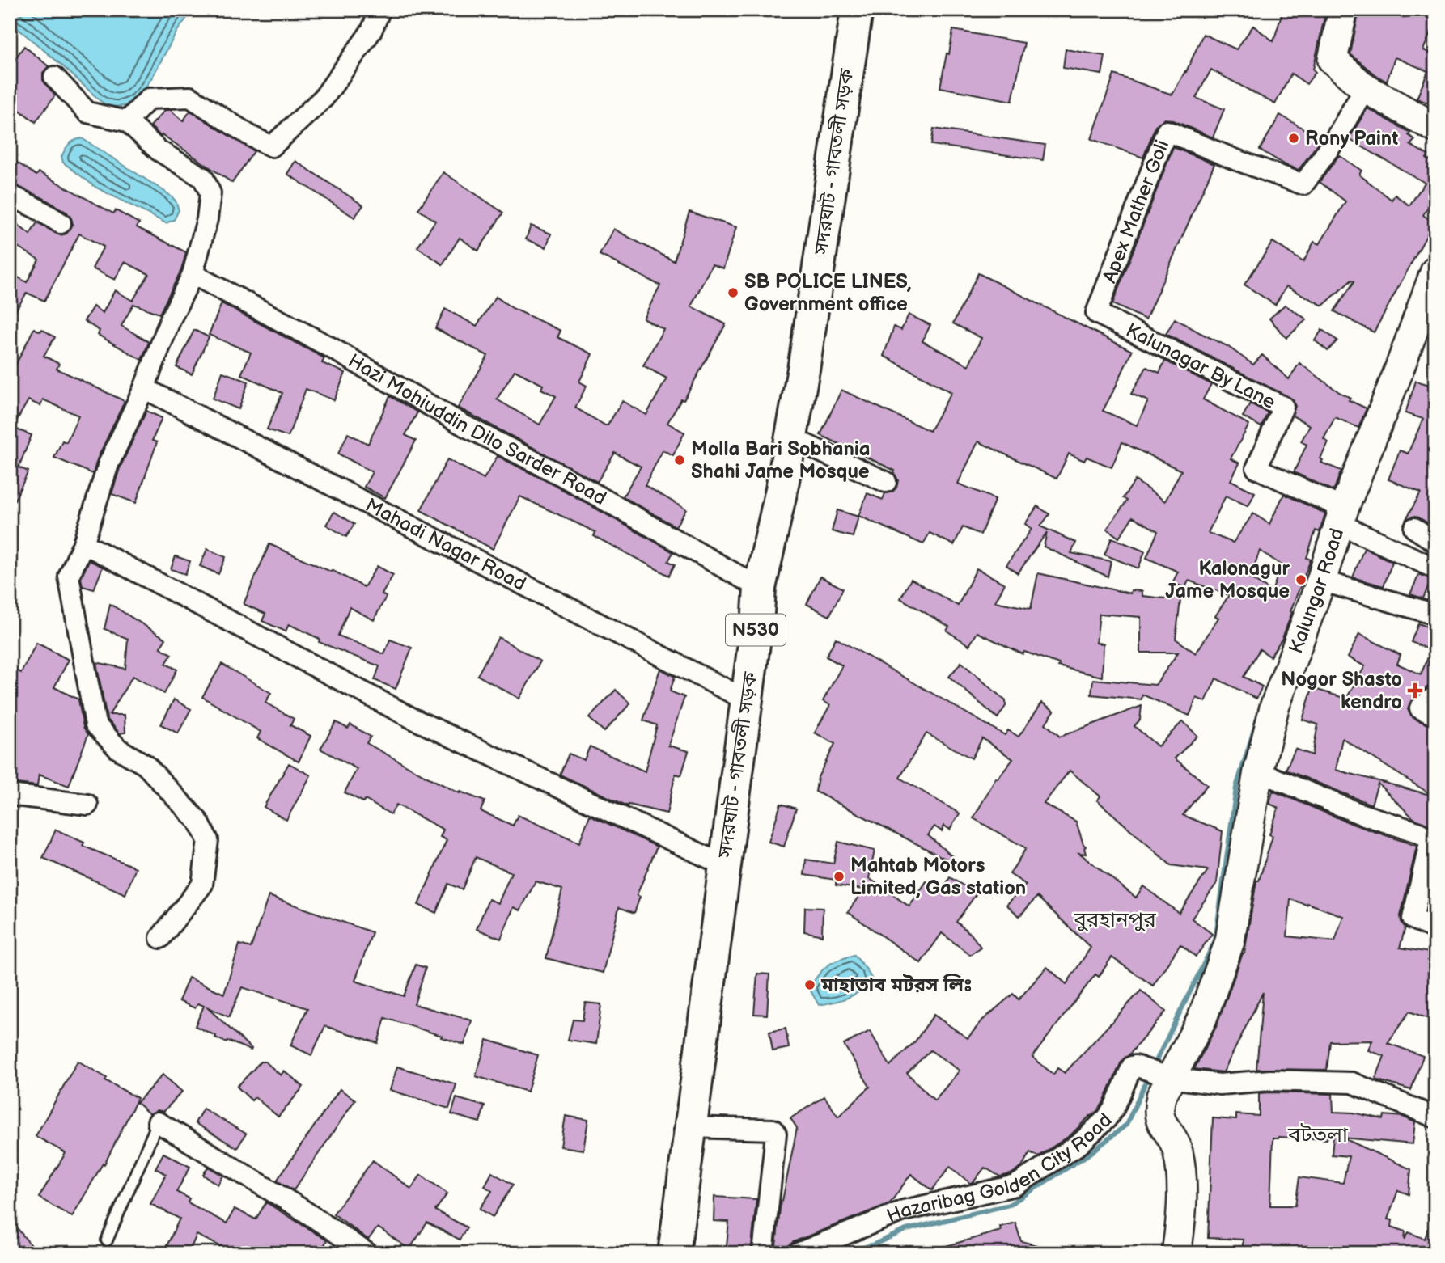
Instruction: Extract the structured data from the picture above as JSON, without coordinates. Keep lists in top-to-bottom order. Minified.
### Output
{"streets":{"highway":["সদরঘাট - গাবতলী সড়ক","N530"],"street":["Apex Mather Goli","Kalunagar By Lane","Hazi Mohiuddin Dilo Sarder Road","Mahadi Nagar Road","Kalungar Road","Hazaribag Golden City Road"]},"crossings":[["সদরঘাট - গাবতলী সড়ক","Hazi Mohiuddin Dilo Sarder Road"],["সদরঘাট - গাবতলী সড়ক","Mahadi Nagar Road"],["Apex Mather Goli","Kalunagar By Lane"],["Kalunagar By Lane","Kalungar Road"],["Kalungar Road","Hazaribag Golden City Road"]],"districts":["বুরহানপুর","বটতলা"],"places":{"other":["Rony Paint","SB POLICE LINES, Government office","Molla Bari Sobhania Shahi Jame Mosque","Kalonagur Jame Mosque","Mahtab Motors Limited, Gas station","মাহাতাব মটরস লিঃ"],"health":["Nogor Shasto kendro"]}}
